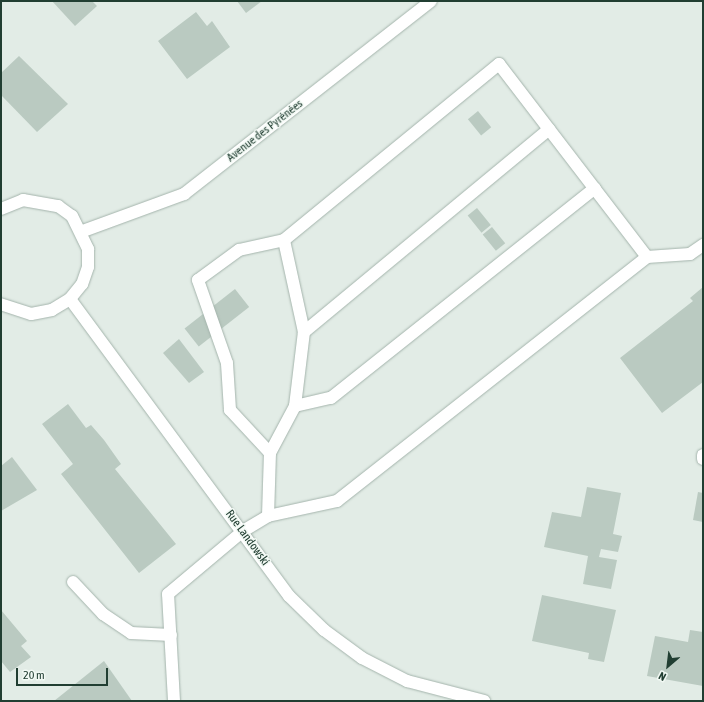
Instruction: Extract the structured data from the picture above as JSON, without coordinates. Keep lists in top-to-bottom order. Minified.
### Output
{"streets":{"street":["Avenue des Pyrénées","Rue Landowski"]},"scale_bar":"20 m","north":"bottom left"}
